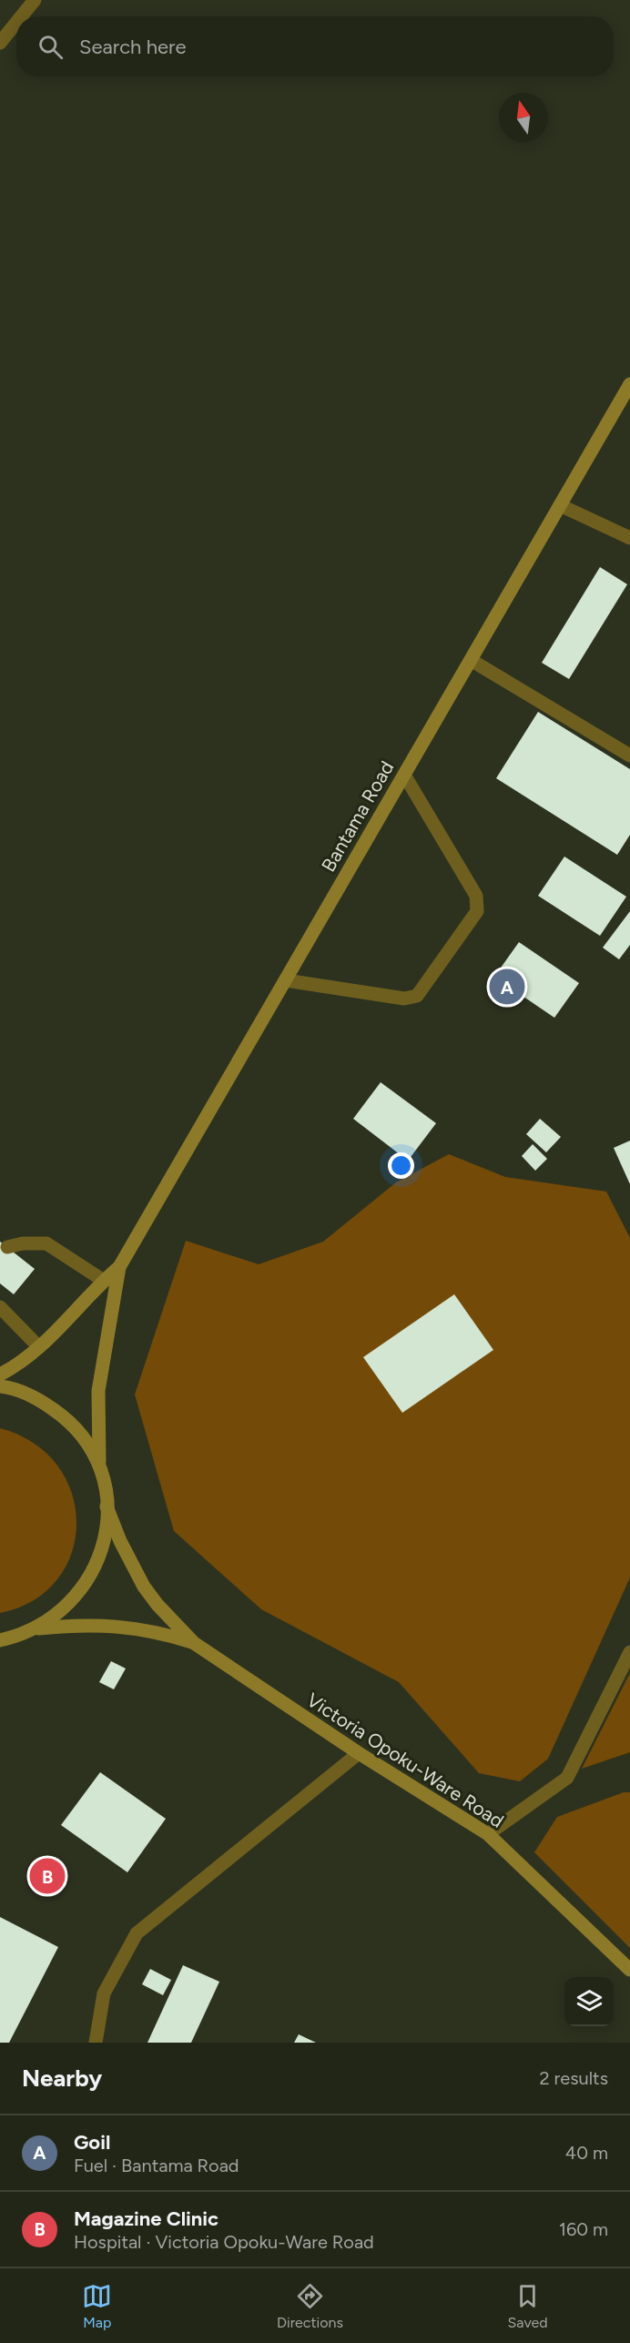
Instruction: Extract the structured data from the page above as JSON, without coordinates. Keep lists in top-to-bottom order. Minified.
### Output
{"streets":{"main road":["Bantama Road","Victoria Opoku-Ware Road"]},"north":"top","page":{"search":"Search here","pins":["A","B"],"heading":["Nearby","2 results"],"list":[{"mark":"A","name":"Goil","note":"Fuel · Bantama Road","value":"40 m"},{"mark":"B","name":"Magazine Clinic","note":"Hospital · Victoria Opoku-Ware Road","value":"160 m"}],"nav":["Map","Directions","Saved"]}}
